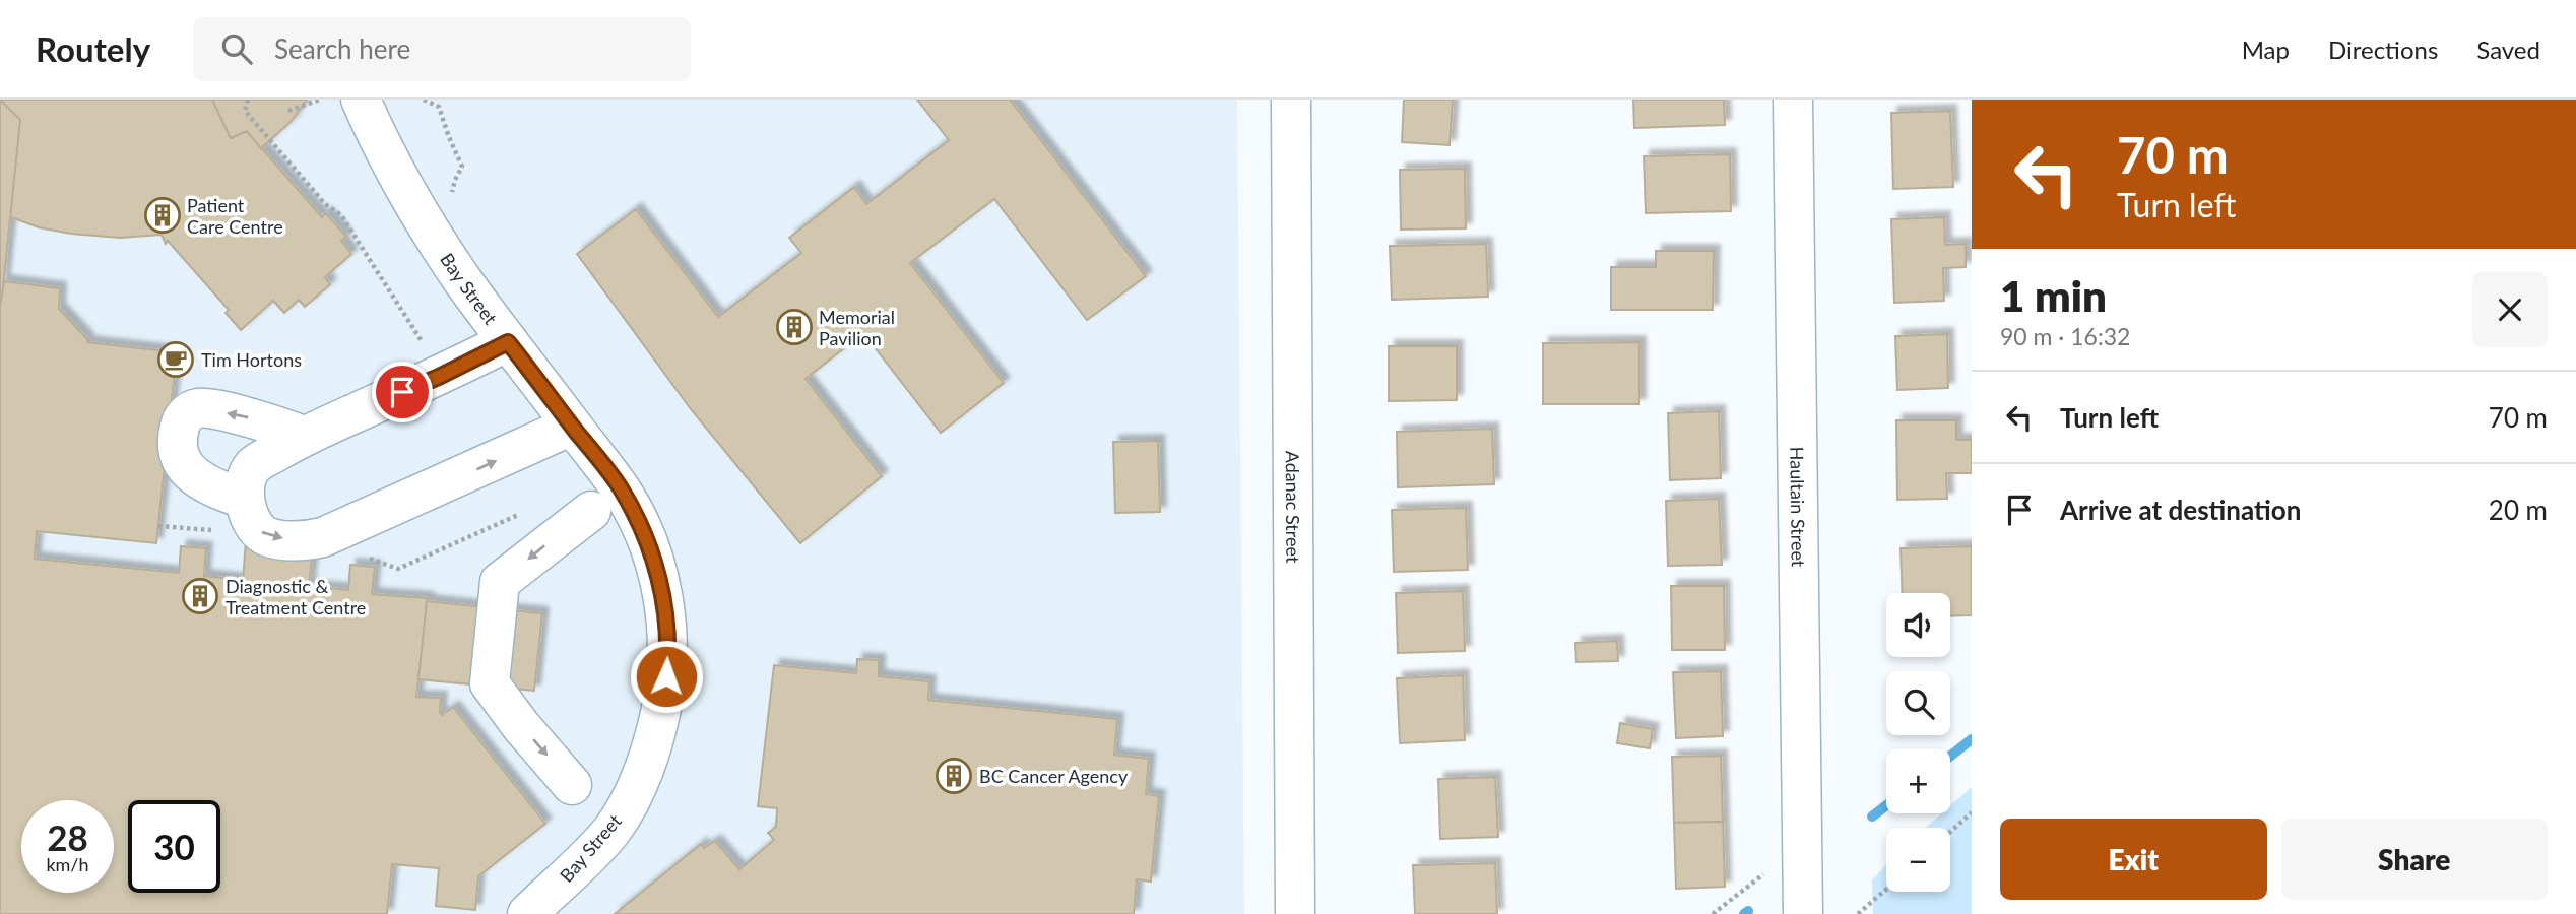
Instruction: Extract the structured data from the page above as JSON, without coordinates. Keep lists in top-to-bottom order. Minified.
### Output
{"streets":{"street":["Bay Street","Adanac Street","Haultain Street"]},"places":{"building":["Patient Care Centre","Memorial Pavilion","Diagnostic & Treatment Centre","BC Cancer Agency"],"cafe":["Tim Hortons"]},"page":{"header":"Routely","search":"Search here","nav":["Map","Directions","Saved"],"turn":["70 m","Turn left"],"heading":["1 min","90 m · 16:32"],"list":[{"name":"Turn left","value":"70 m"},{"name":"Arrive at destination","value":"20 m"}],"map_buttons":["+","−"],"speed":"28 km/h","limit":"30","buttons":["Exit","Share"]}}
